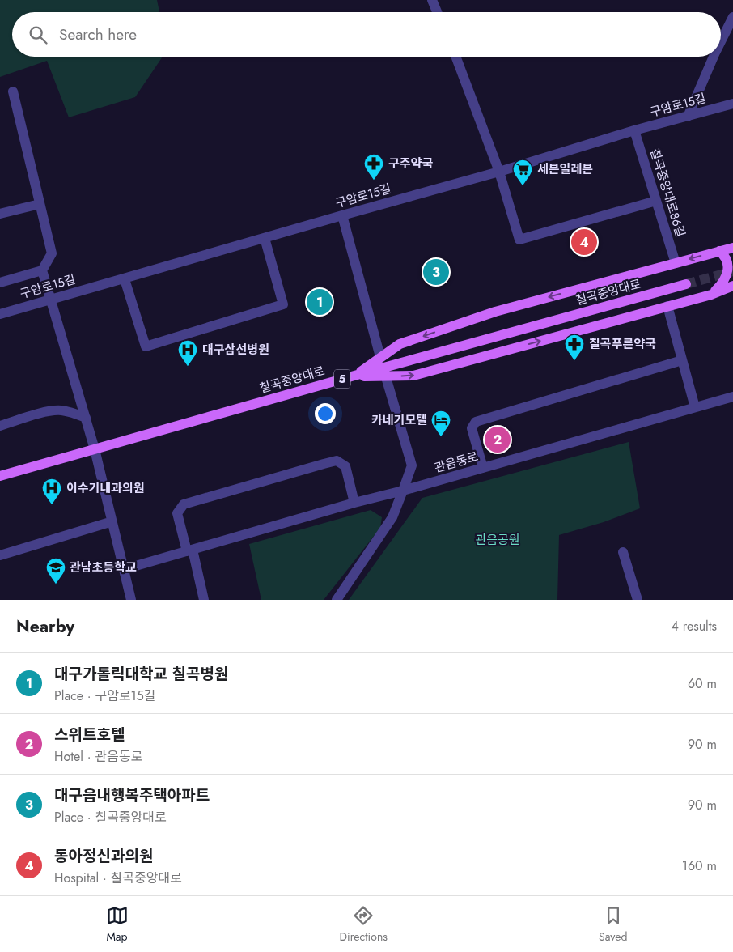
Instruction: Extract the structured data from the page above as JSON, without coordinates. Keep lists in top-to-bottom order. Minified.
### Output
{"streets":{"main road":["칠곡중앙대로","5"],"street":["구암로15길","칠곡중앙대로86길","관음동로"]},"crossings":[["구암로15길","칠곡중앙대로86길"]],"parks":["관음공원"],"places":{"pharmacy":["구주약국","칠곡푸른약국"],"supermarket":["세븐일레븐"],"hospital":["대구삼선병원","이수기내과의원"],"hotel":["카네기모텔"],"school or university":["관남초등학교"]},"page":{"search":"Search here","pins":["4","3","1","2"],"heading":["Nearby","4 results"],"list":[{"mark":"1","name":"대구가톨릭대학교 칠곡병원","note":"Place · 구암로15길","value":"60 m"},{"mark":"2","name":"스위트호텔","note":"Hotel · 관음동로","value":"90 m"},{"mark":"3","name":"대구읍내행복주택아파트","note":"Place · 칠곡중앙대로","value":"90 m"},{"mark":"4","name":"동아정신과의원","note":"Hospital · 칠곡중앙대로","value":"160 m"}],"nav":["Map","Directions","Saved"]}}
